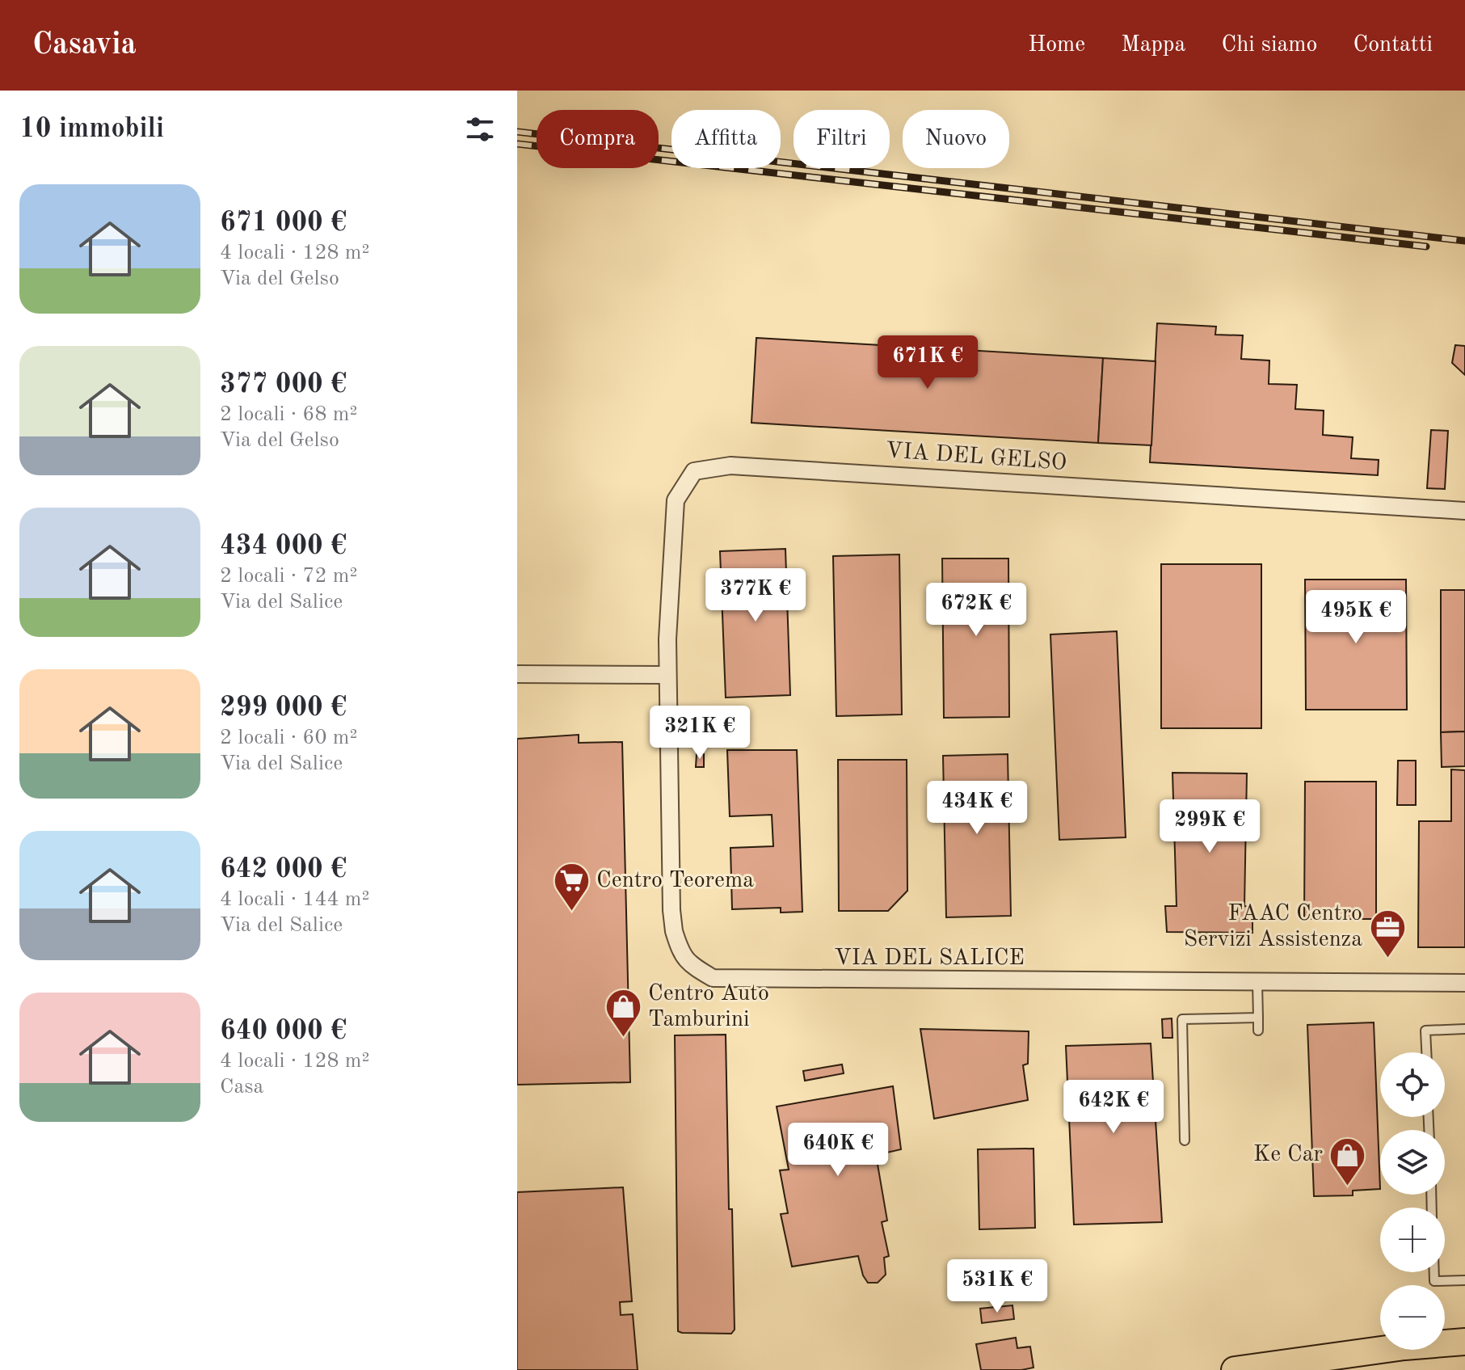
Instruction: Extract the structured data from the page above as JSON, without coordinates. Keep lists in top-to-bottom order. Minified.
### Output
{"streets":{"street":["VIA DEL GELSO","VIA DEL SALICE"]},"crossings":[["VIA DEL GELSO","VIA DEL SALICE"]],"places":{"supermarket":["Centro Teorema"],"office":["FAAC Centro Servizi Assistenza"],"shop":["Centro Auto Tamburini","Ke Car"]},"page":{"header":"Casavia","nav":["Home","Mappa","Chi siamo","Contatti"],"heading":"10 immobili","chip":["Compra","Affitta","Filtri","Nuovo"],"list":[{"name":"671 000 €","note":"4 locali · 128 m² · Via del Gelso"},{"name":"377 000 €","note":"2 locali · 68 m² · Via del Gelso"},{"name":"434 000 €","note":"2 locali · 72 m² · Via del Salice"},{"name":"299 000 €","note":"2 locali · 60 m² · Via del Salice"},{"name":"642 000 €","note":"4 locali · 144 m² · Via del Salice"},{"name":"640 000 €","note":"4 locali · 128 m² · Casa"}],"price":["671K €","377K €","672K €","495K €","321K €","434K €","299K €","642K €","640K €","531K €"],"map_buttons":["+","−"]}}
